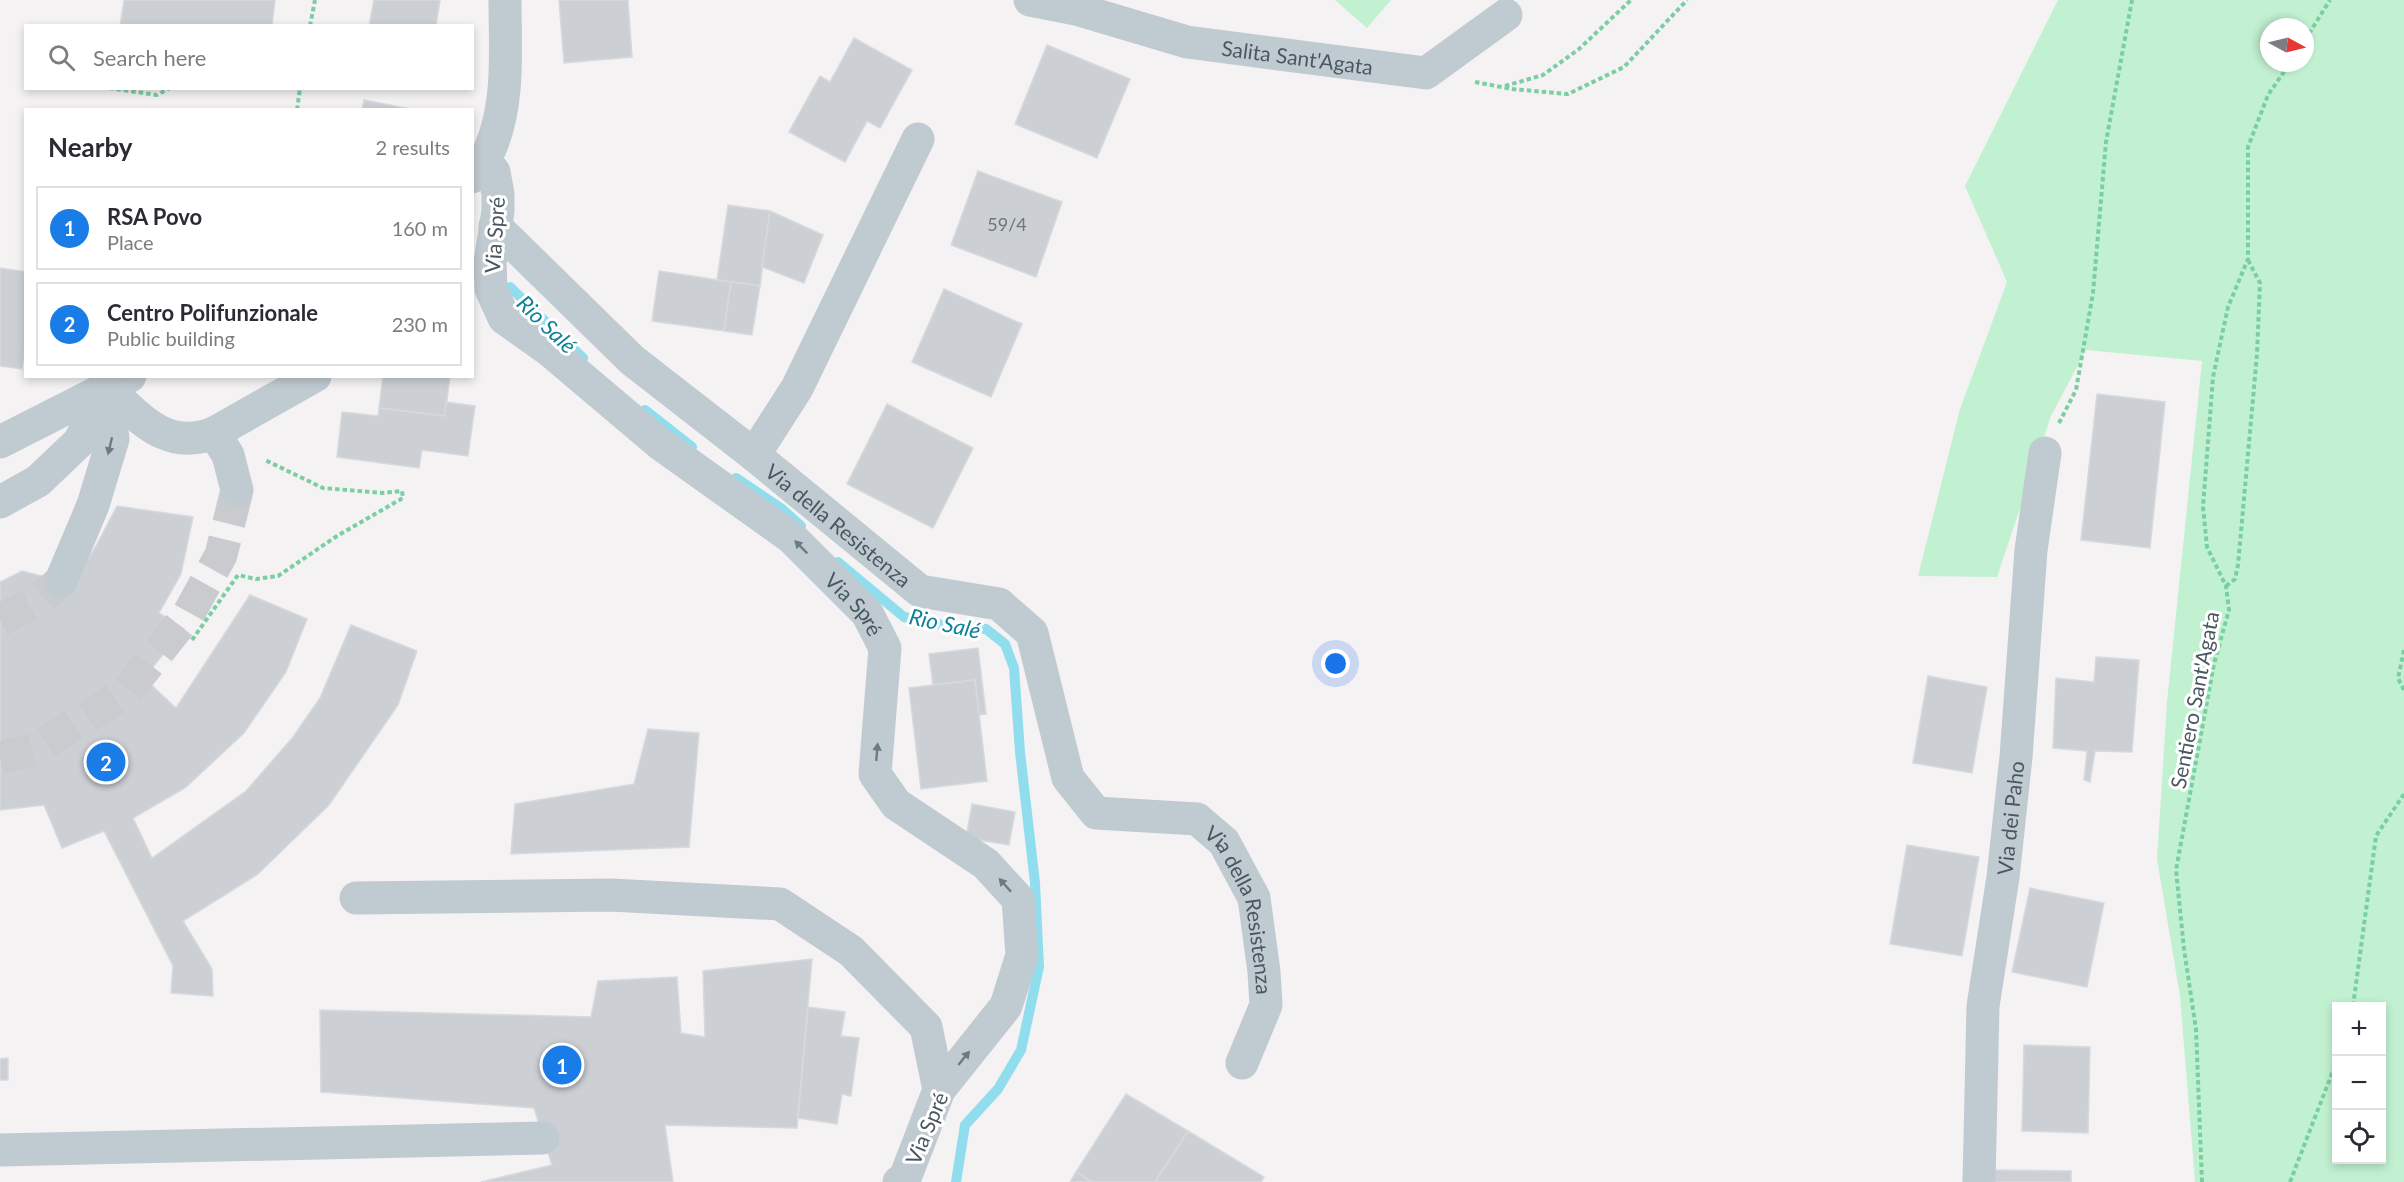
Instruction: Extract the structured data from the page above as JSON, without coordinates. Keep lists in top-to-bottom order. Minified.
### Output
{"streets":{"street":["Salita Sant'Agata","Via Spré","Via della Resistenza","Via dei Paho"],"path":["Sentiero Sant'Agata"]},"crossings":[["Via Spré","Via della Resistenza"]],"one_way":["Via Spré"],"water":["Rio Salé"],"house_numbers":["59/4"],"north":"right","page":{"search":"Search here","heading":["Nearby","2 results"],"list":[{"mark":"1","name":"RSA Povo","note":"Place","value":"160 m"},{"mark":"2","name":"Centro Polifunzionale","note":"Public building","value":"230 m"}],"pins":["2","1"],"map_buttons":["+","−"]}}
